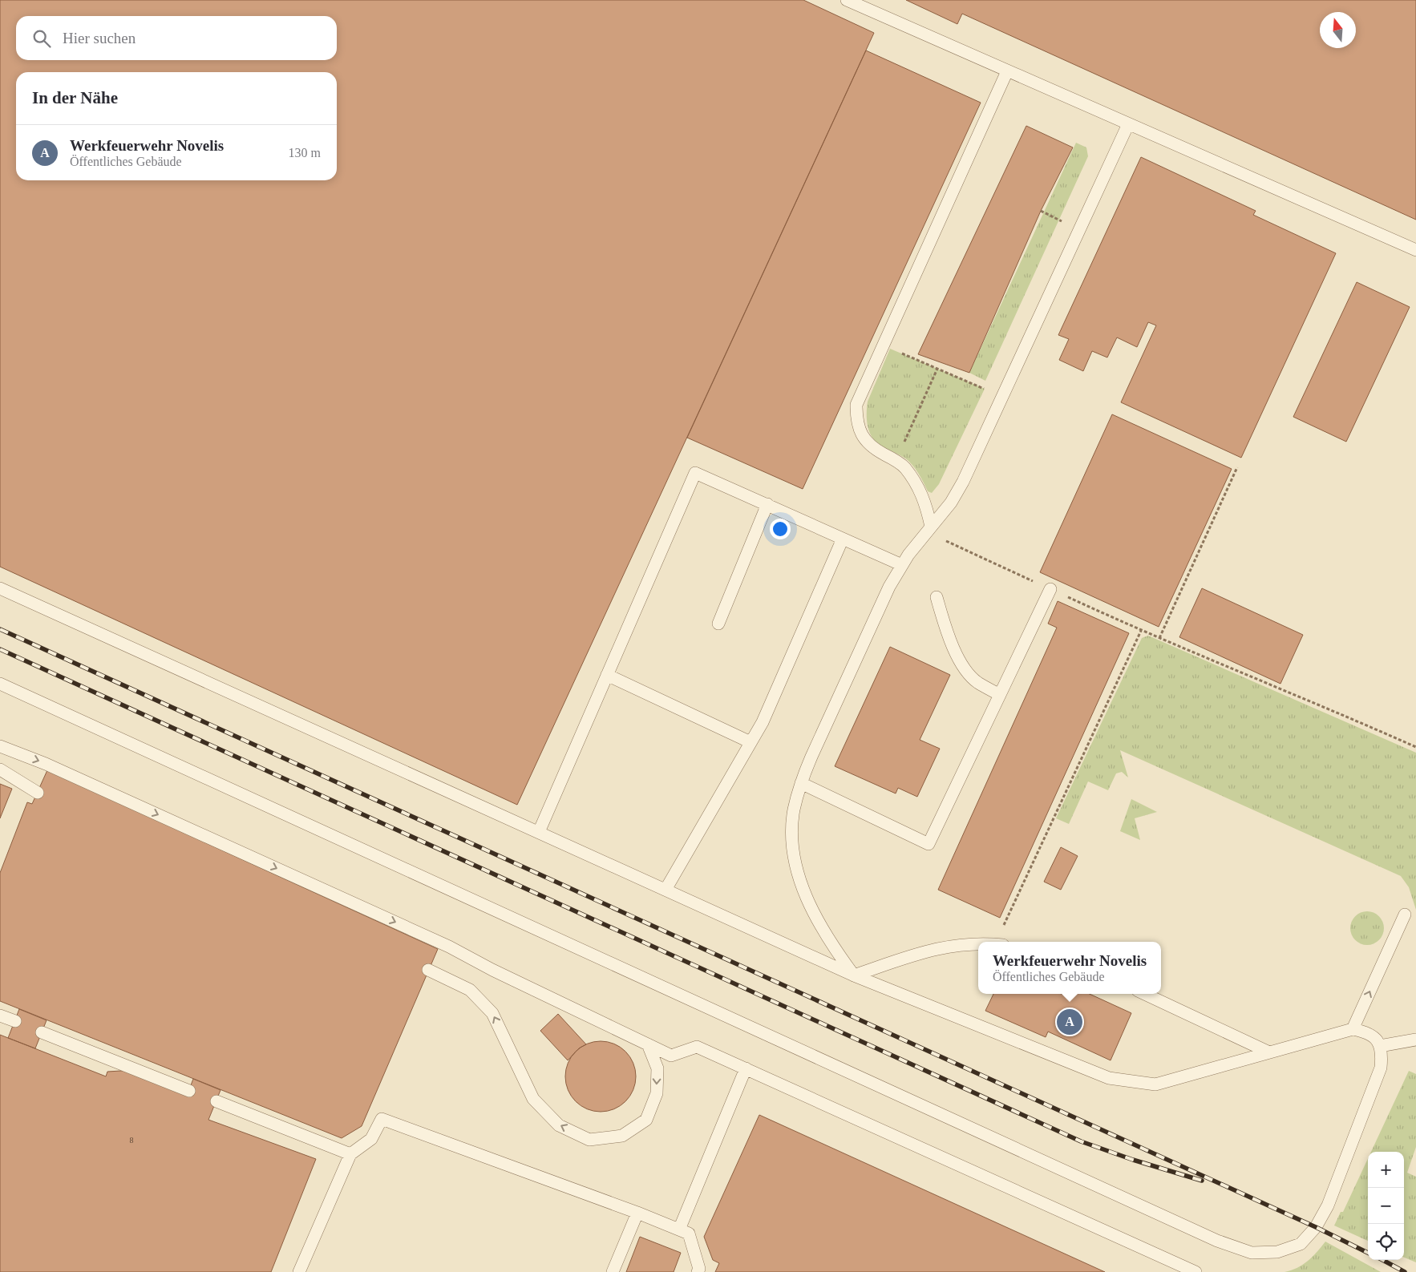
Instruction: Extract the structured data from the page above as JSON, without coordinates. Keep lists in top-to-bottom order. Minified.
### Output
{"house_numbers":["8"],"north":"top","page":{"search":"Hier suchen","heading":"In der Nähe","list":[{"mark":"A","name":"Werkfeuerwehr Novelis","note":"Öffentliches Gebäude","value":"130 m"}],"popup":["Werkfeuerwehr Novelis","Öffentliches Gebäude"],"pins":"A","map_buttons":["+","−"]}}
